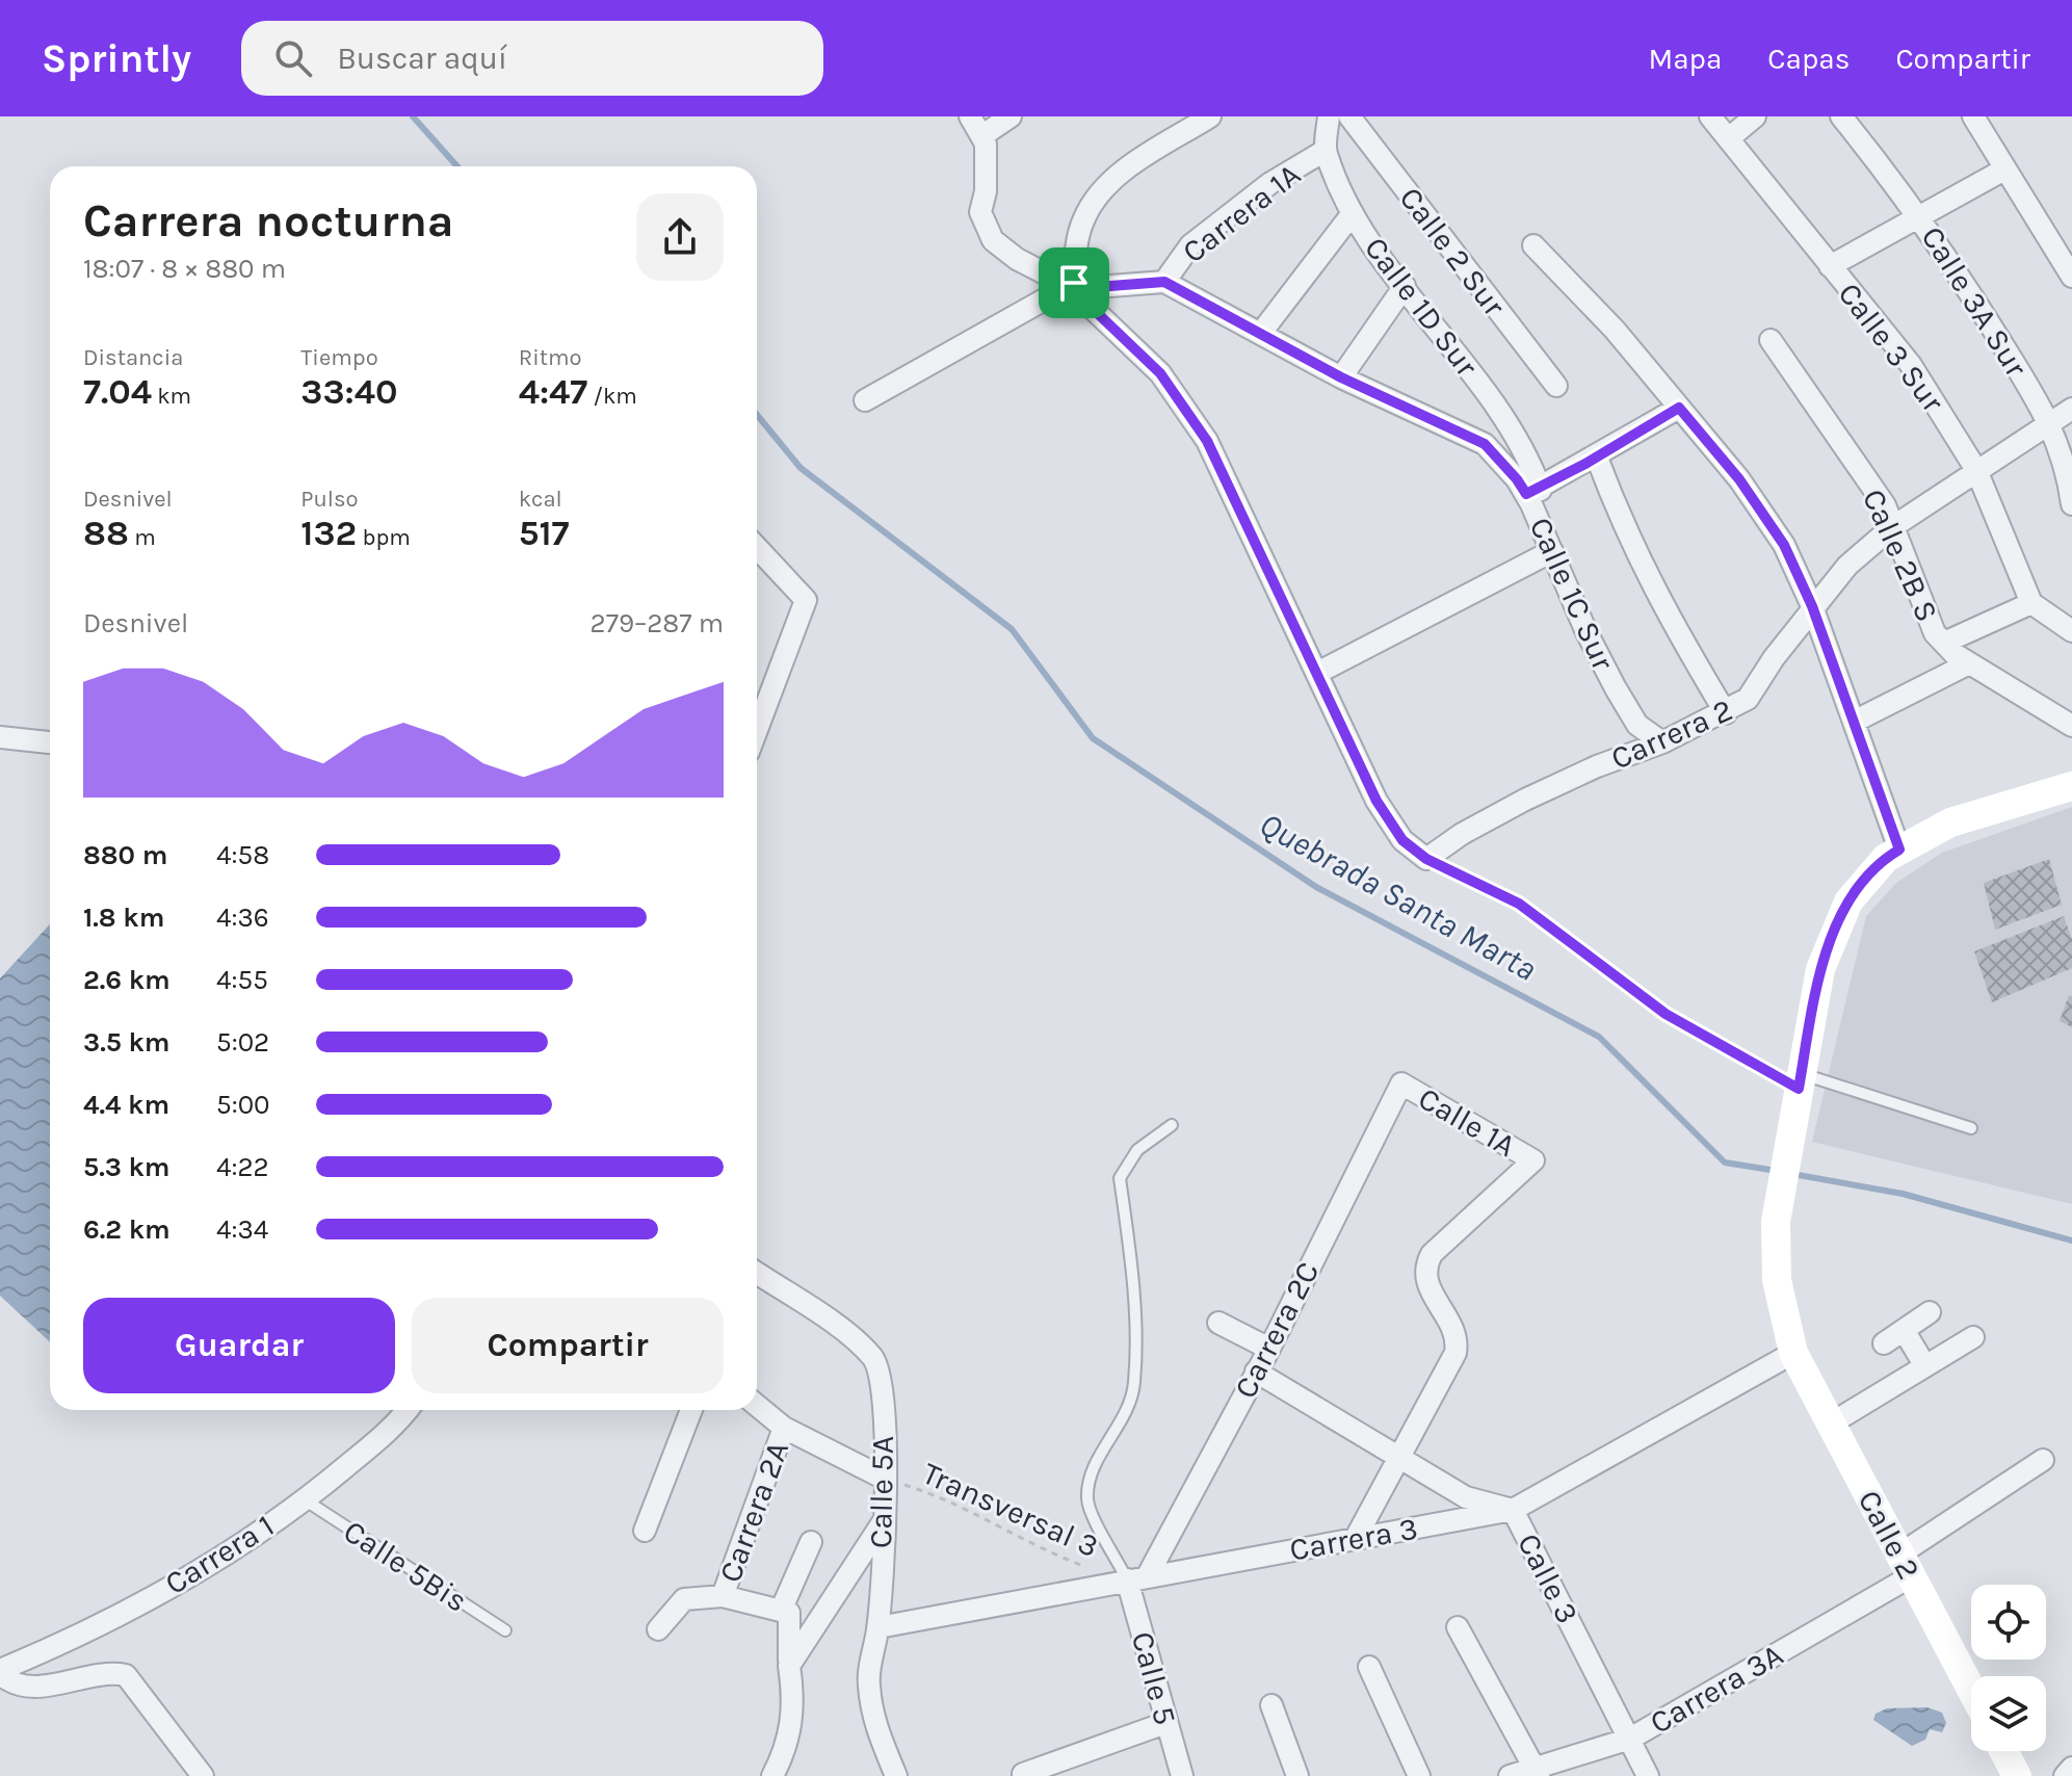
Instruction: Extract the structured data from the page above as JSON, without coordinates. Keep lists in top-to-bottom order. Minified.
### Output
{"streets":{"main road":["Calle 2"],"street":["Carrera 1A","Calle 2 Sur","Calle 3A Sur","Calle 1D Sur","Calle 3 Sur","Calle 2B S","Calle 1C Sur","Carrera 2","Calle 1A","Carrera 2C","Calle 5A","Carrera 2A","Carrera 3","Carrera 1","Calle 3","Calle 5","Carrera 3A"],"lane":["Calle 5Bis"],"path":["Transversal 3"]},"crossings":[["Carrera 1A","Calle 1D Sur"],["Carrera 1A","Calle 1C Sur"],["Calle 3A Sur","Carrera 2"],["Calle 1D Sur","Calle 1C Sur"],["Calle 3 Sur","Carrera 2"],["Calle 2B S","Carrera 2"],["Calle 1C Sur","Carrera 2"],["Calle 1A","Carrera 2C"],["Calle 1A","Calle 3"],["Carrera 2C","Transversal 3"],["Carrera 2C","Carrera 3"],["Carrera 2C","Calle 3"],["Carrera 2C","Calle 5"],["Calle 5A","Transversal 3"],["Calle 5A","Carrera 3"],["Transversal 3","Carrera 3"],["Transversal 3","Calle 5"],["Calle 2","Carrera 3"],["Calle 2","Carrera 3A"],["Carrera 3","Calle 3"],["Carrera 3","Calle 5"],["Carrera 1","Calle 5Bis"],["Calle 3","Carrera 3A"]],"water":["Quebrada Santa Marta"],"page":{"header":"Sprintly","search":"Buscar aquí","nav":["Mapa","Capas","Compartir"],"heading":["Carrera nocturna","18:07 · 8 × 880 m"],"stats":[["Distancia","7.04 km"],["Tiempo","33:40"],["Ritmo","4:47 /km"],["Desnivel","88 m"],["Pulso","132 bpm"],["kcal","517"]],"chart":["Desnivel","279–287 m"],"list":[{"name":"880 m","note":"4:58"},{"name":"1.8 km","note":"4:36"},{"name":"2.6 km","note":"4:55"},{"name":"3.5 km","note":"5:02"},{"name":"4.4 km","note":"5:00"},{"name":"5.3 km","note":"4:22"},{"name":"6.2 km","note":"4:34"}],"buttons":["Guardar","Compartir"]}}
